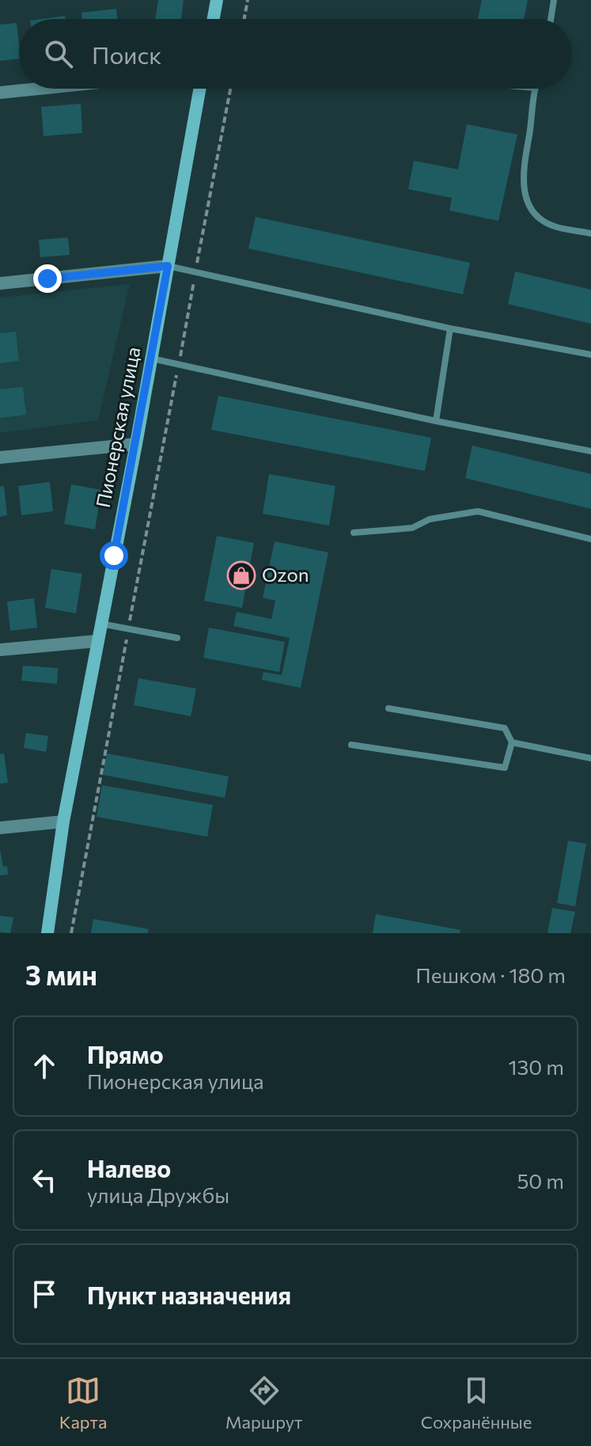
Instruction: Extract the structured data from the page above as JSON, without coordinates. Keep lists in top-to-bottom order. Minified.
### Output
{"streets":{"street":["Пионерская улица"]},"places":{"shop":["Ozon"]},"page":{"search":"Поиск","heading":["3 мин","Пешком · 180 m"],"list":[["Прямо","Пионерская улица","130 m"],["Налево","улица Дружбы","50 m"],"Пункт назначения"],"nav":["Карта","Маршрут","Сохранённые"]}}
